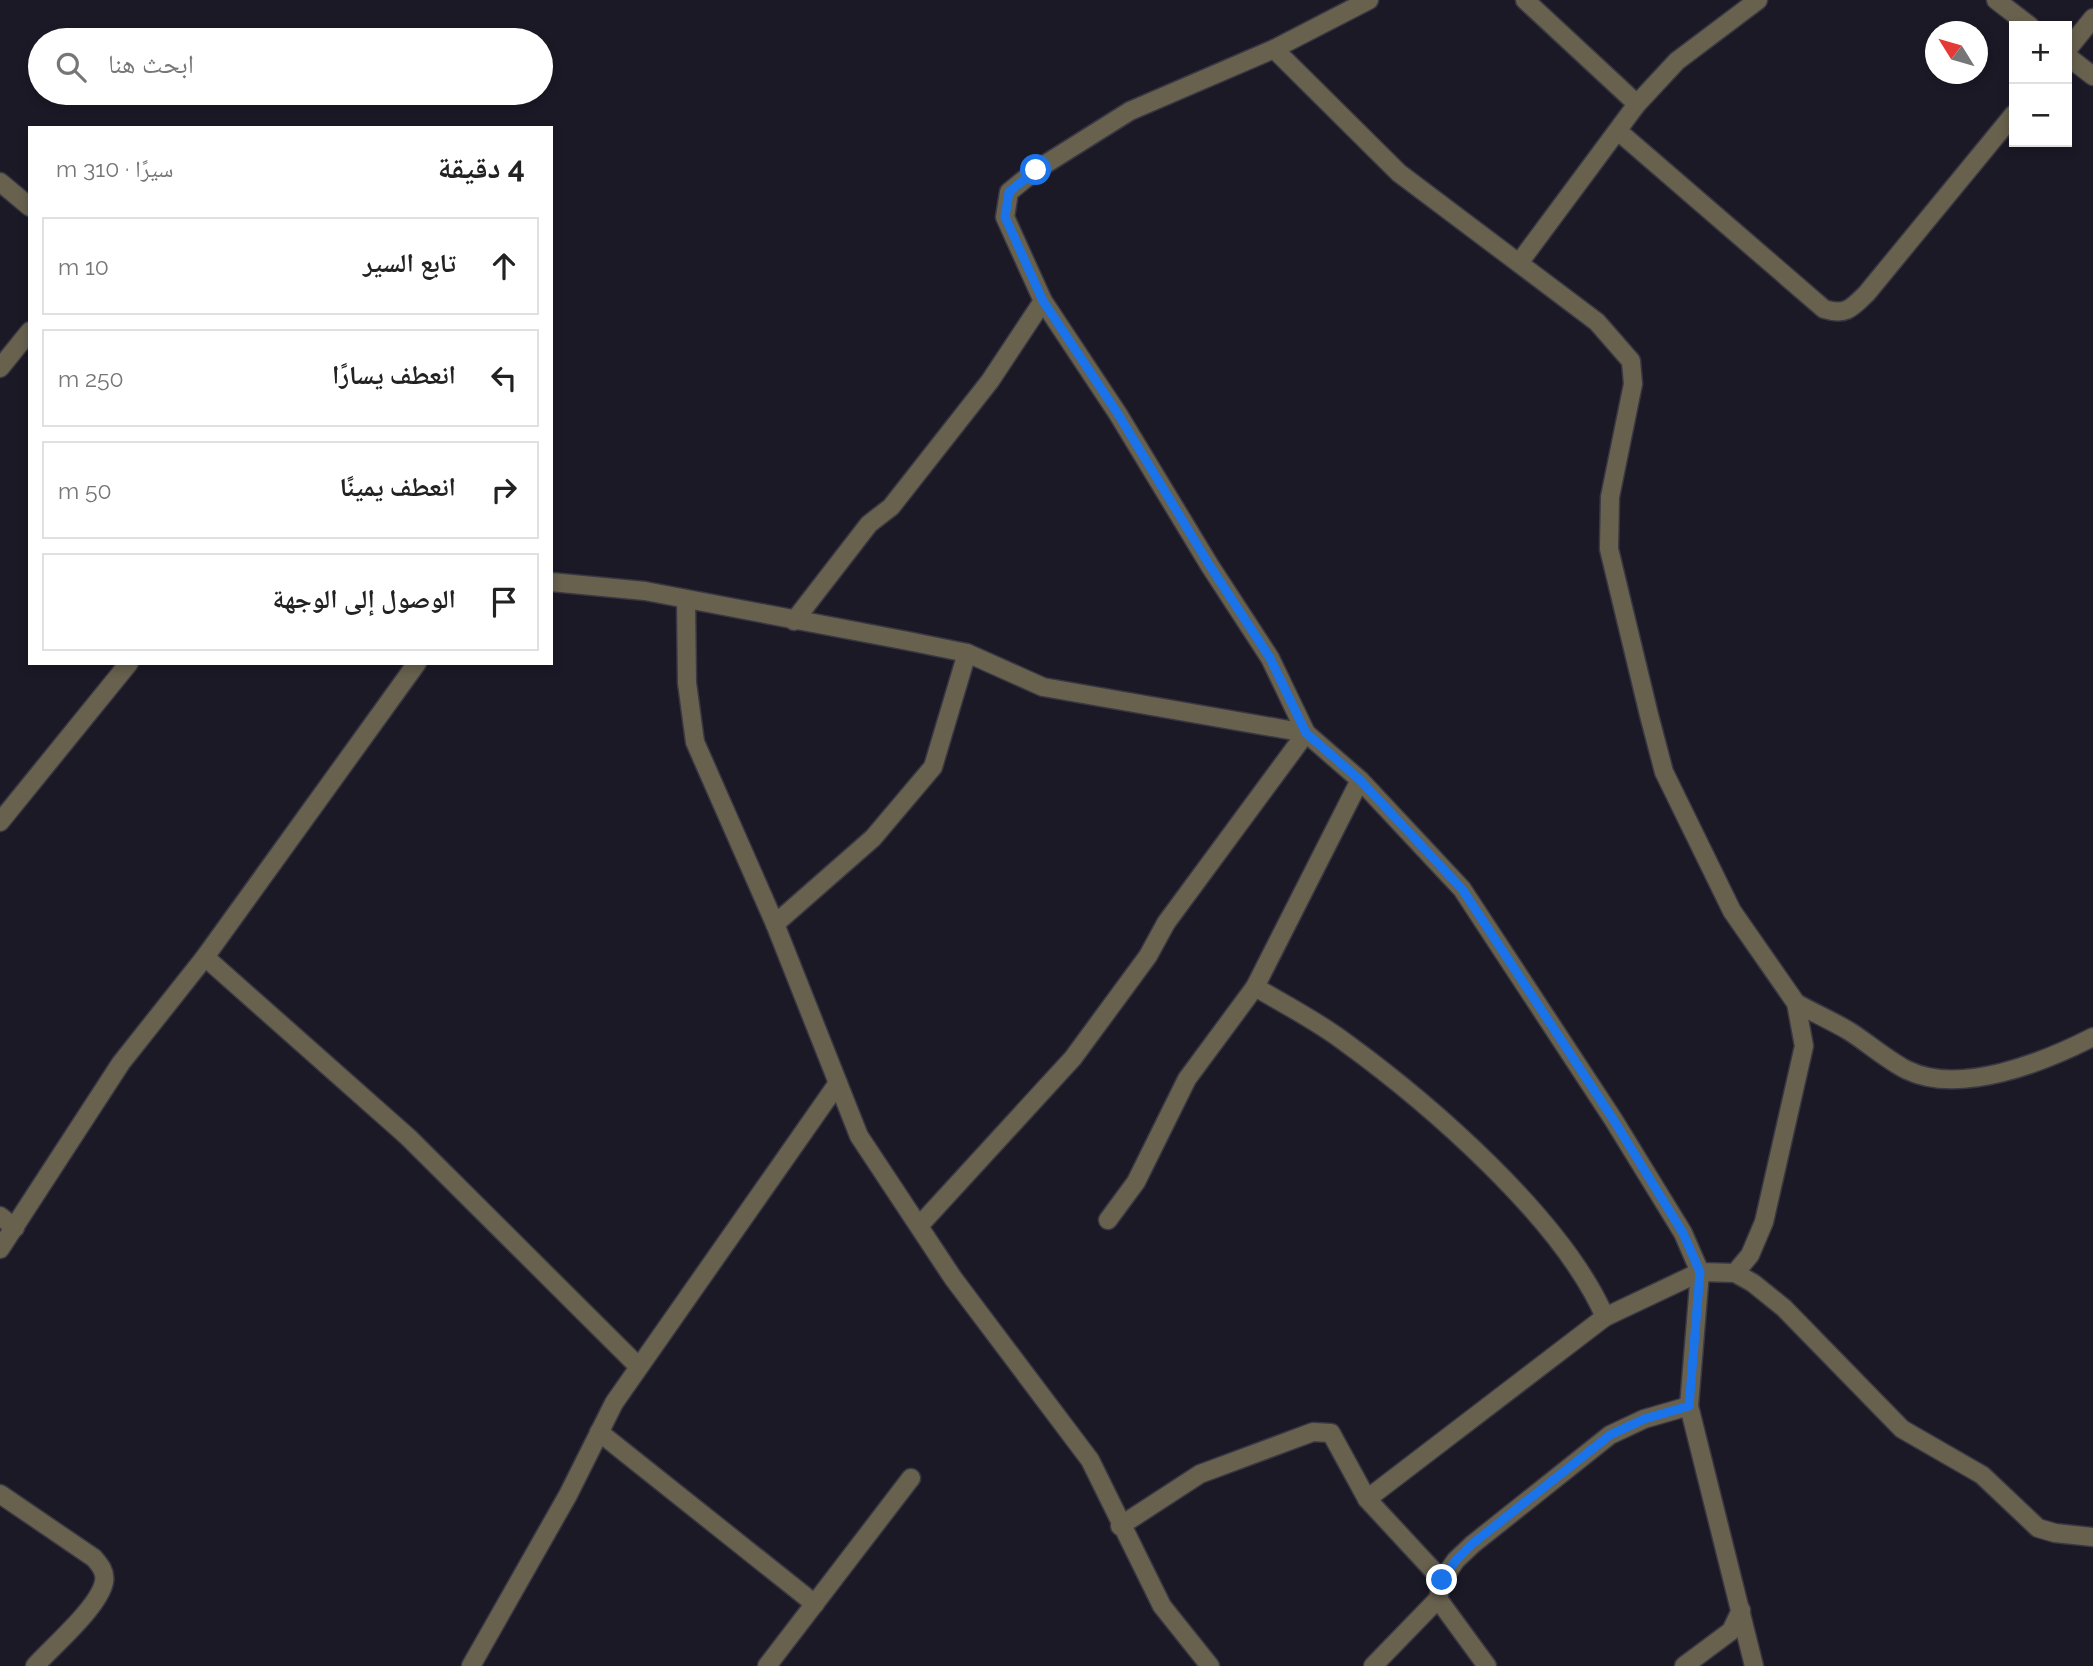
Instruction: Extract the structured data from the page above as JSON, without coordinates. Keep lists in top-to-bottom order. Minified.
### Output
{"north":"top left","page":{"map_buttons":["+","−"],"search":"ابحث هنا","heading":["4 دقيقة","سيرًا · 310 m"],"list":[["تابع السير","10 m"],["انعطف يسارًا","250 m"],["انعطف يمينًا","50 m"],"الوصول إلى الوجهة"]}}
